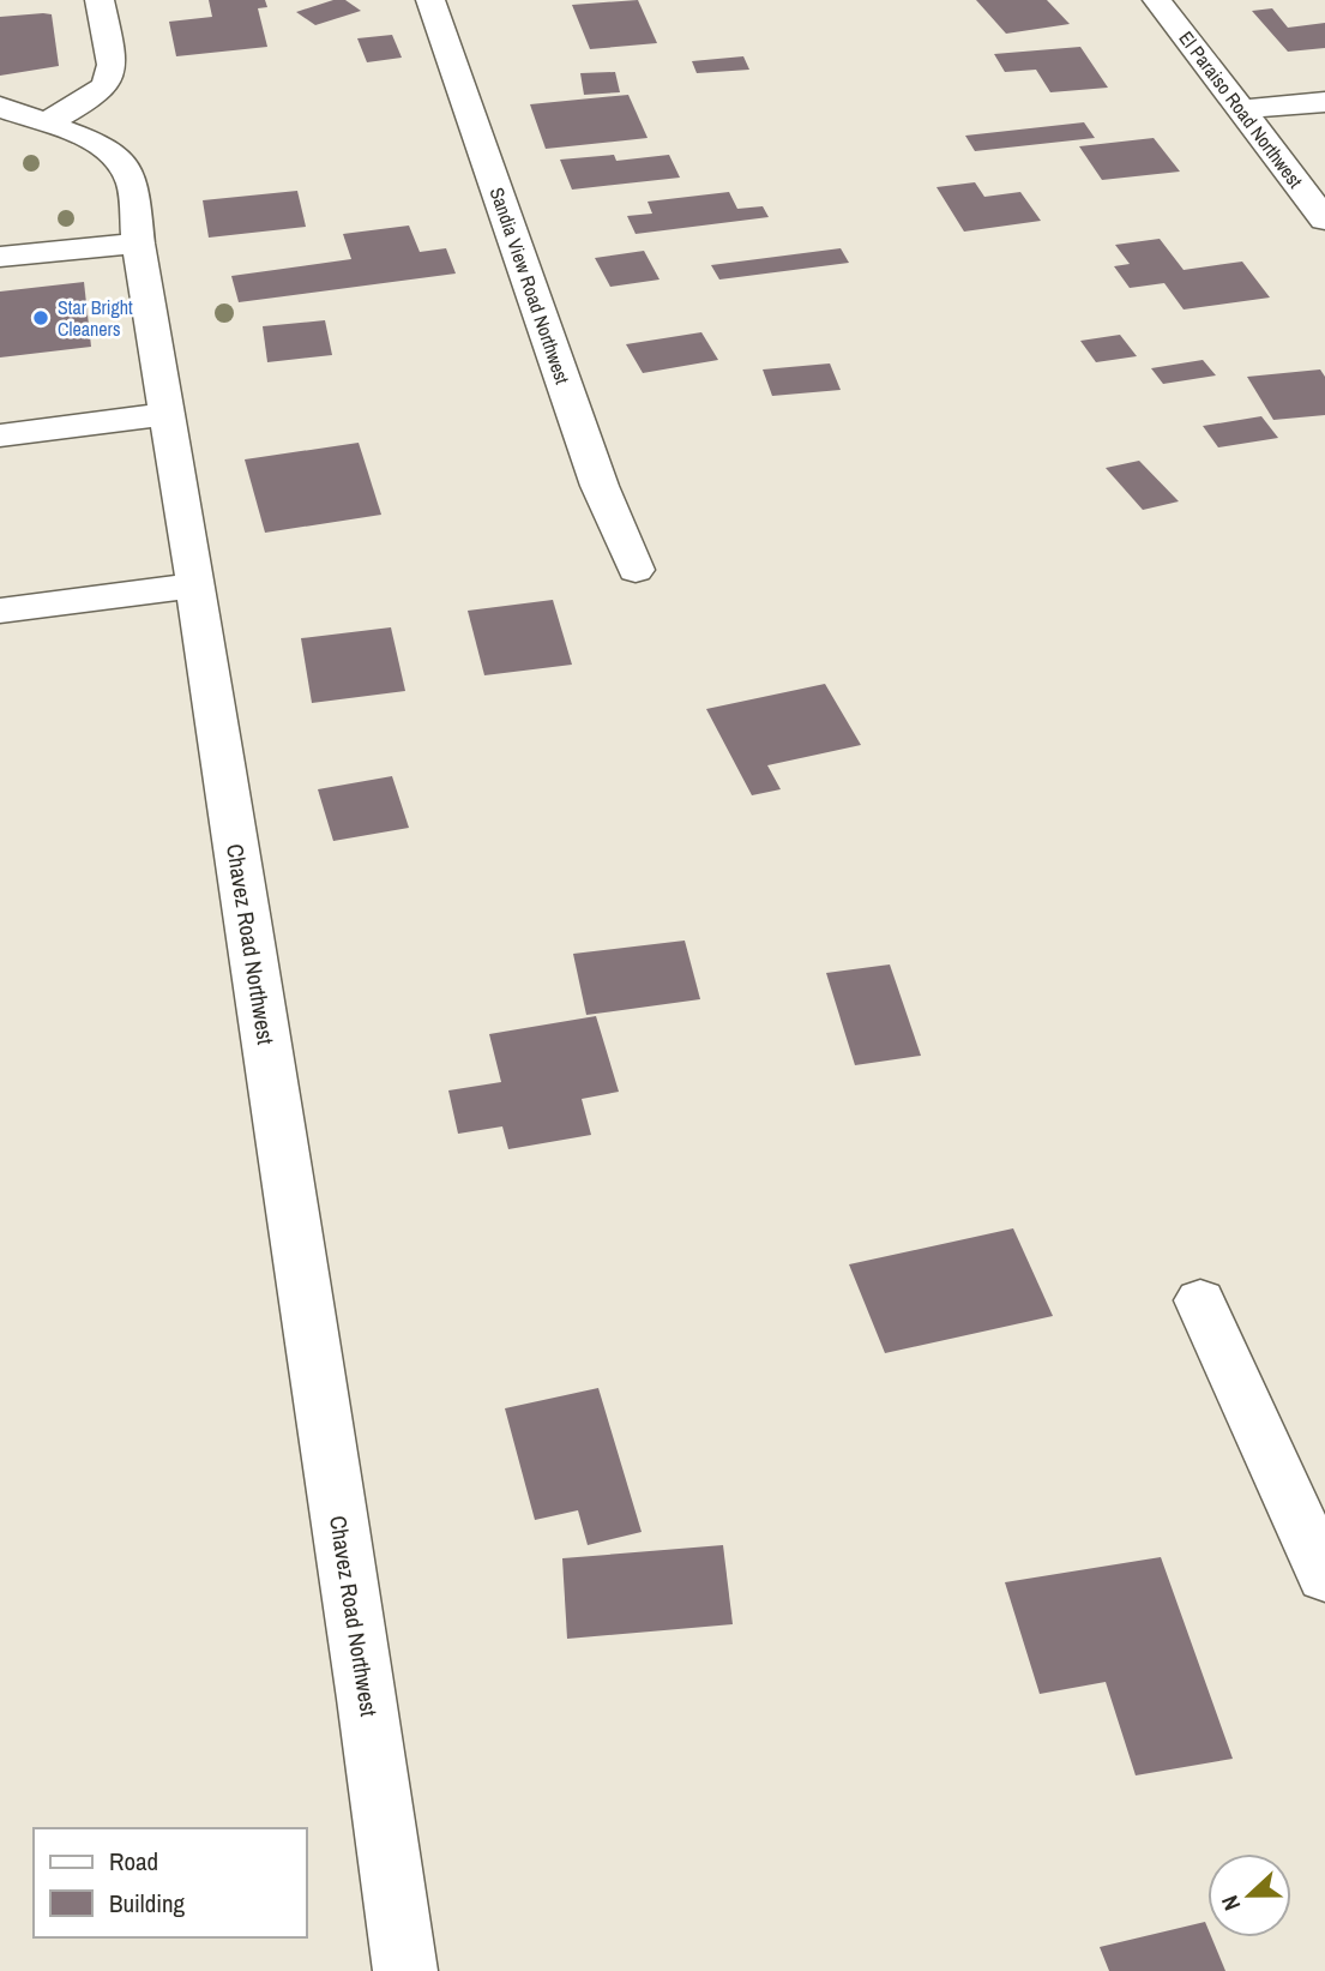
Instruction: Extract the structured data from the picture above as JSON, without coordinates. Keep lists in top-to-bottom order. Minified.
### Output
{"streets":{"street":["El Paraiso Road Northwest","Sandia View Road Northwest","Chavez Road Northwest"]},"places":["Star Bright Cleaners"],"legend":["Road","Building"],"north":"left"}
